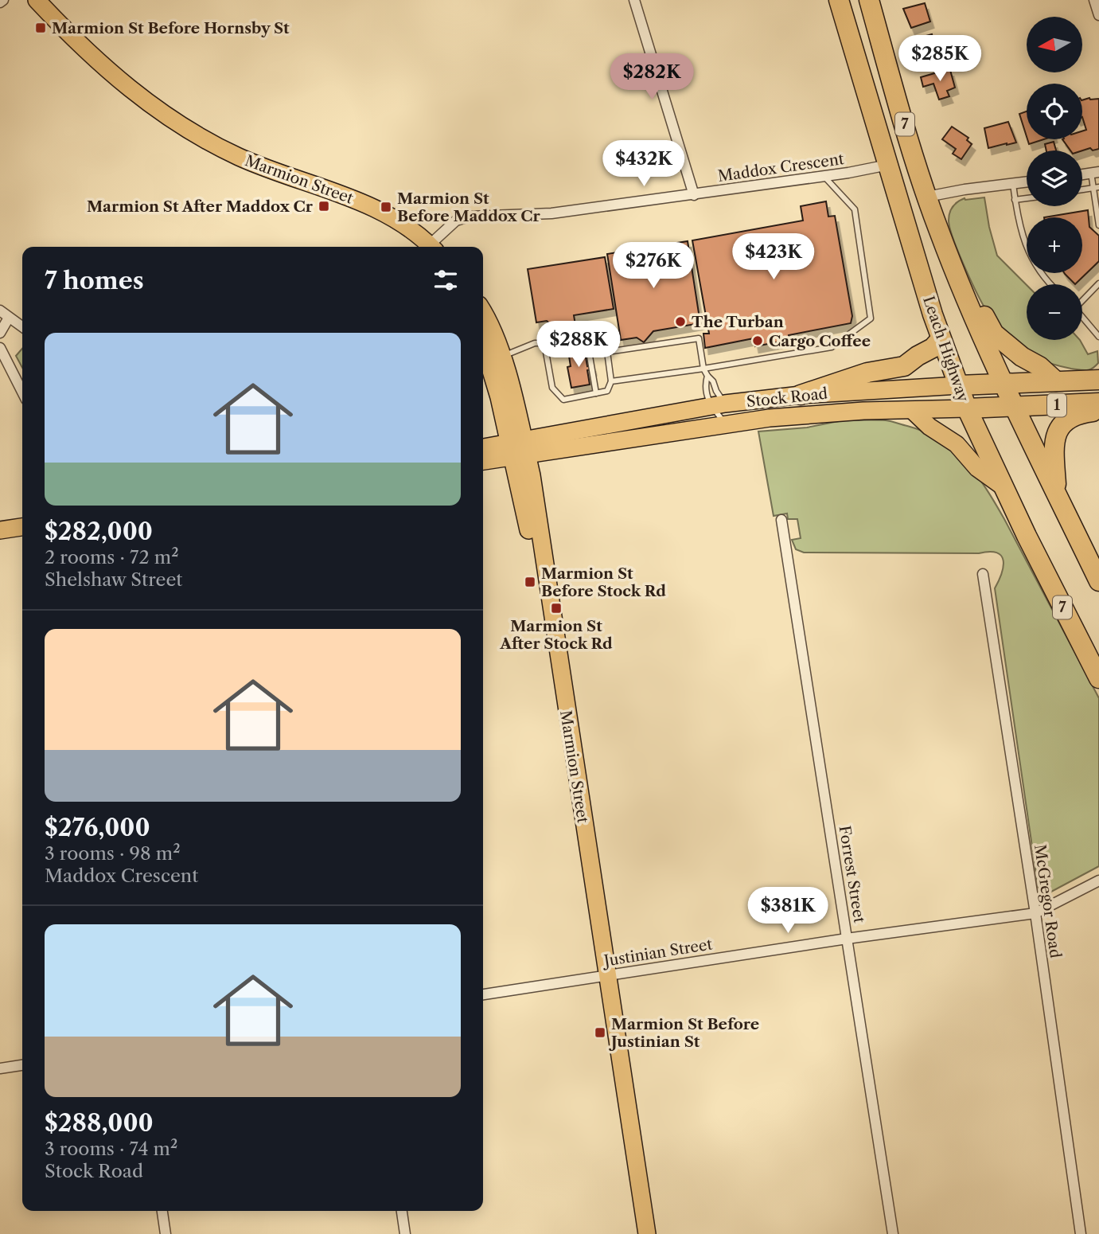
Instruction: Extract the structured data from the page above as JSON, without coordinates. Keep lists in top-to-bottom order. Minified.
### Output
{"streets":{"highway":["7","Leach Highway","Stock Road","1"],"main road":["Marmion Street"],"street":["Maddox Crescent","Forrest Street","McGregor Road","Justinian Street"]},"crossings":[["7","Stock Road"],["Maddox Crescent","Leach Highway"],["Marmion Street","Stock Road"],["Marmion Street","Justinian Street"],["Leach Highway","Stock Road"],["Forrest Street","Justinian Street"],["McGregor Road","Justinian Street"]],"places":{"transit":["Marmion St Before Hornsby St","Marmion St After Maddox Cr","Marmion St Before Maddox Cr","Marmion St Before Stock Rd","Marmion St After Stock Rd","Marmion St Before Justinian St"],"other":["The Turban","Cargo Coffee"]},"north":"left","page":{"map_buttons":["+","−"],"price":["$285K","$282K","$432K","$423K","$276K","$288K","$381K"],"heading":"7 homes","list":[{"name":"$282,000","note":"2 rooms · 72 m² · Shelshaw Street"},{"name":"$276,000","note":"3 rooms · 98 m² · Maddox Crescent"},{"name":"$288,000","note":"3 rooms · 74 m² · Stock Road"}]}}
